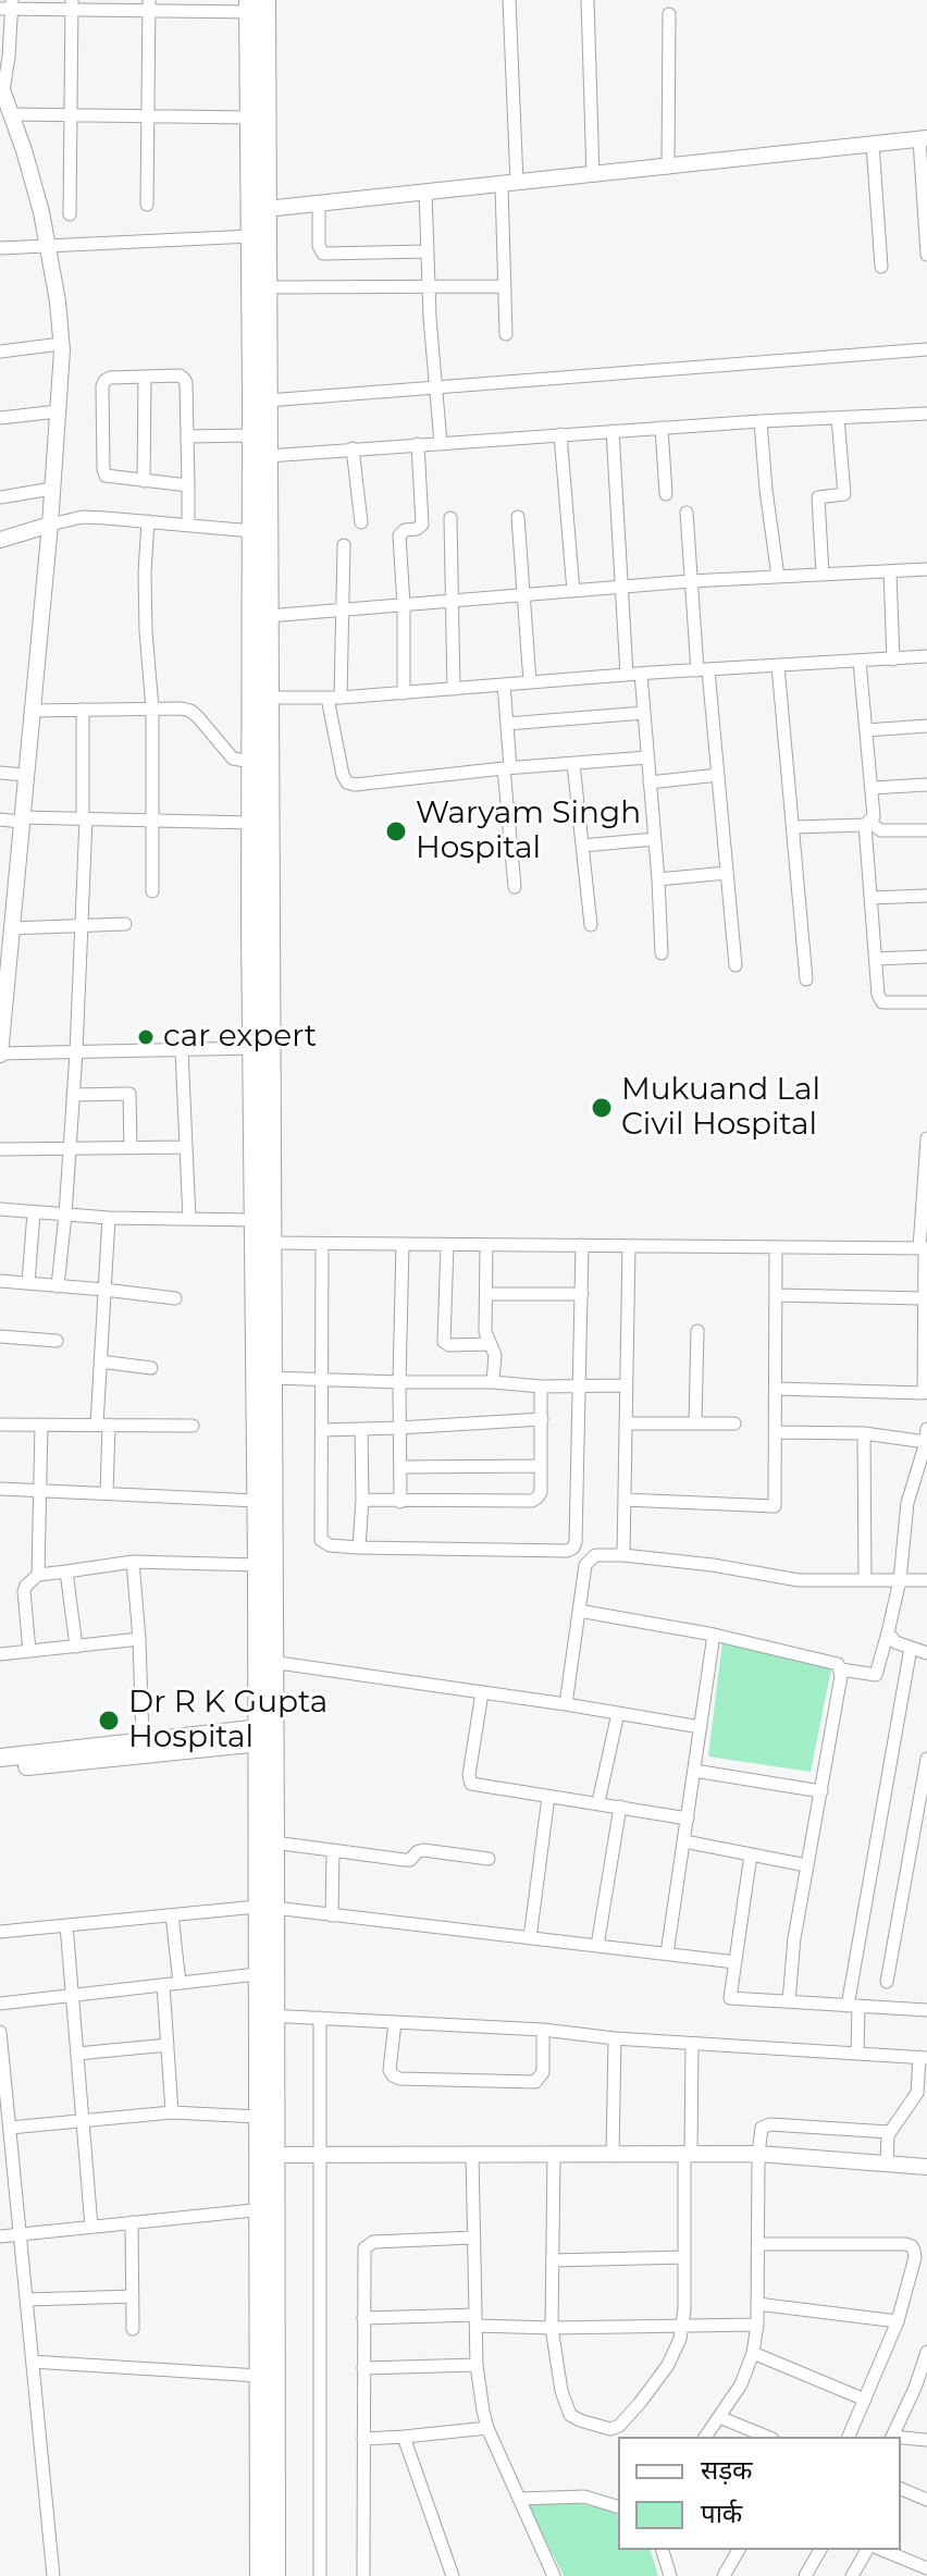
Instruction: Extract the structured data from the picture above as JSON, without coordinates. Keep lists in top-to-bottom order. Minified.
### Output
{"places":["Waryam Singh Hospital","car expert","Mukuand Lal Civil Hospital","Dr R K Gupta Hospital"],"legend":["सड़क","पार्क"]}
